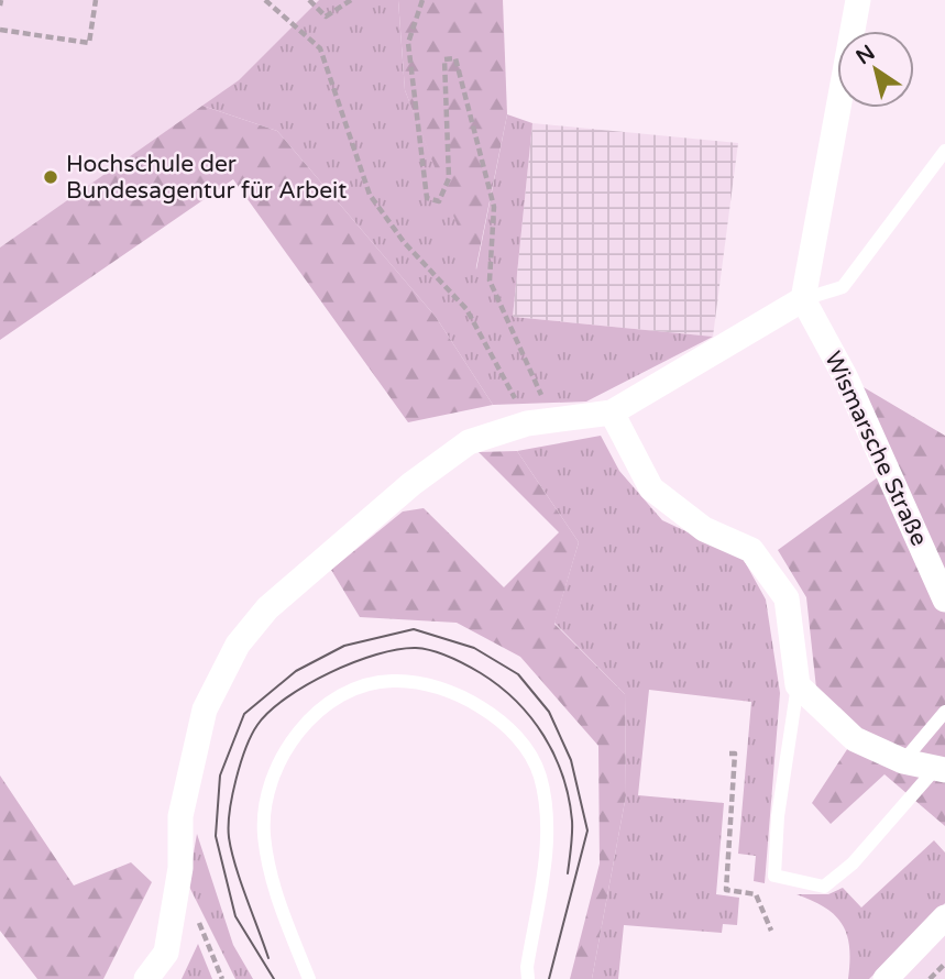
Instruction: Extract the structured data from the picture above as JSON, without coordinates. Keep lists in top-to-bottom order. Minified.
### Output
{"streets":{"street":["Wismarsche Straße"]},"places":["Hochschule der Bundesagentur für Arbeit"],"north":"top left"}
